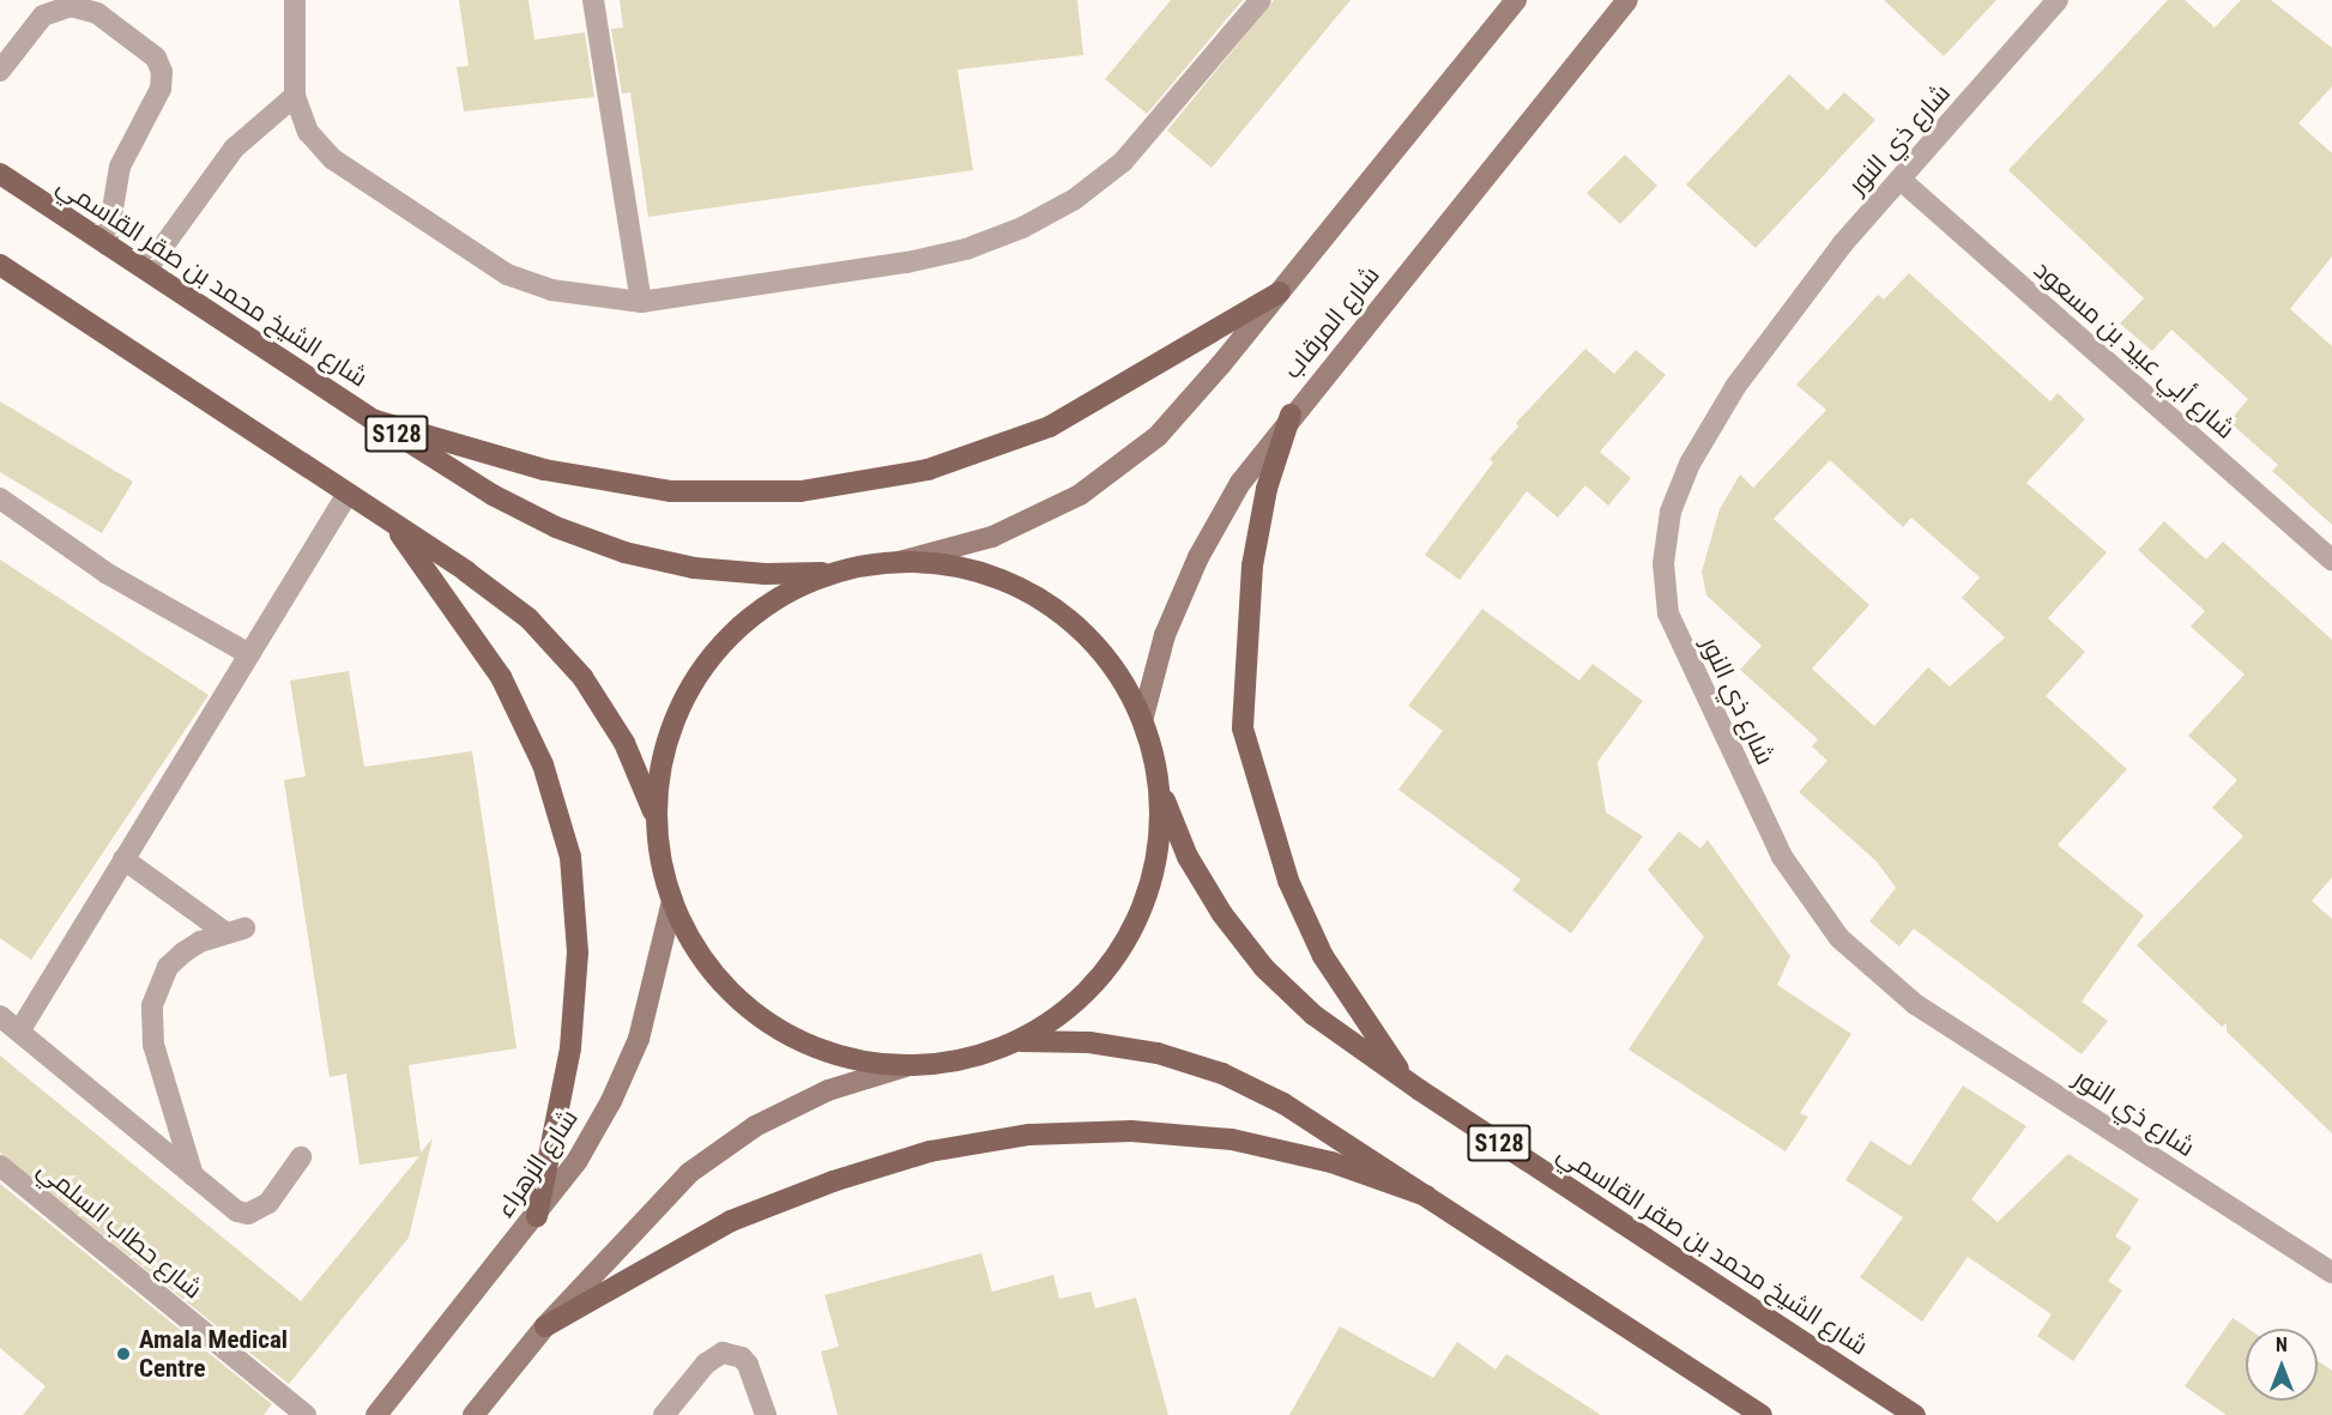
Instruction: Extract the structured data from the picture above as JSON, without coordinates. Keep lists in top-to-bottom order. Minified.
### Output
{"streets":{"main road":["شارع الشيخ محمد بن صقر القاسمي","شارع المرقاب","S128","شارع الزهراء"],"street":["شارع ذي النور","شارع أبي عبيد بن مسعود","شارع حطاب السلمي"]},"crossings":[["شارع ذي النور","شارع أبي عبيد بن مسعود"]],"places":["Amala Medical Centre"],"north":"top"}
